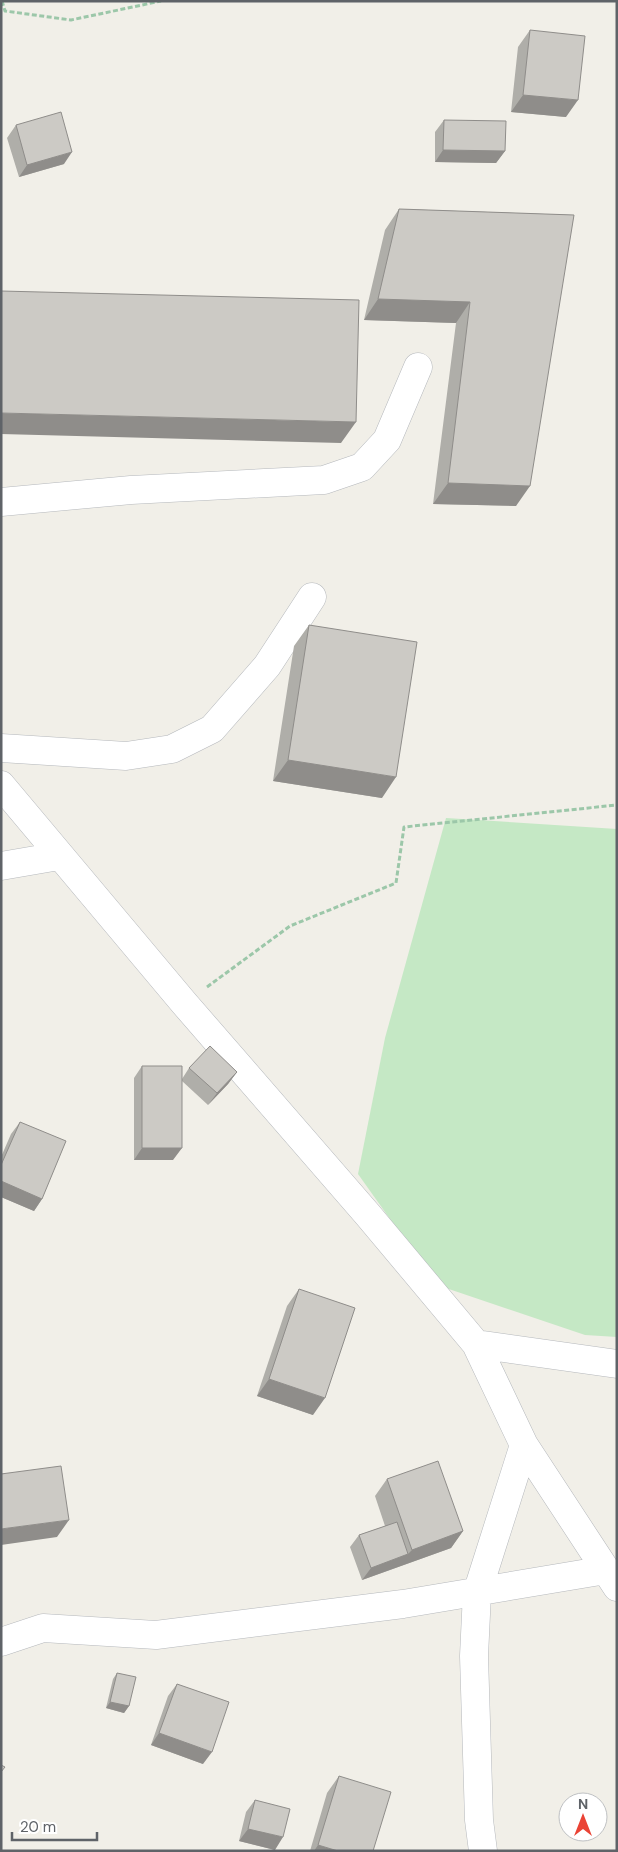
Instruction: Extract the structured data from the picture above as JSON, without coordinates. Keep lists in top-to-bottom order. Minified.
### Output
{"scale_bar":"20 m","north":"top"}
